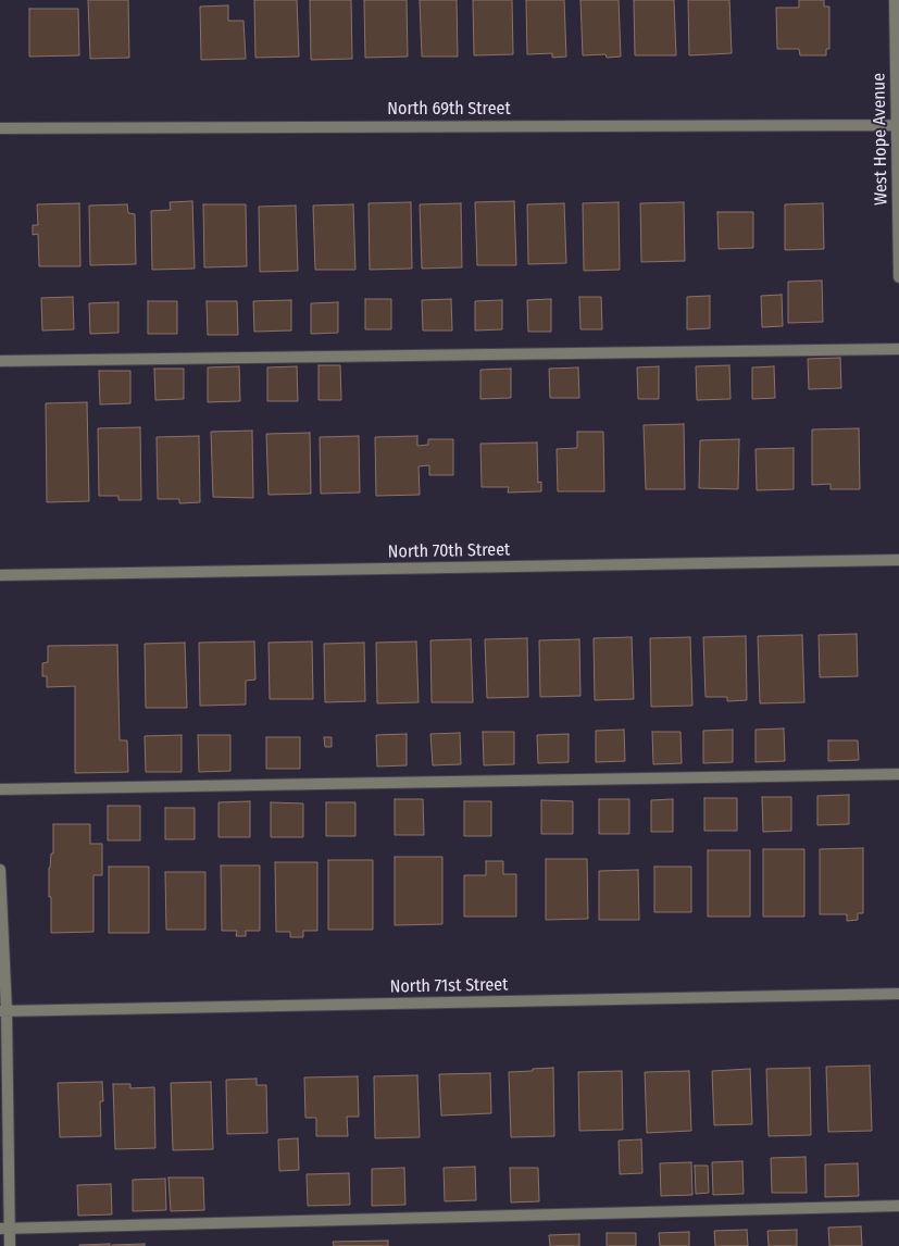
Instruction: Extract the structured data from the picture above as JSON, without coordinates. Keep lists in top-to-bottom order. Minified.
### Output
{"streets":{"street":["North 69th Street","West Hope Avenue","North 70th Street","North 71st Street"]},"crossings":[["North 69th Street","West Hope Avenue"]]}
